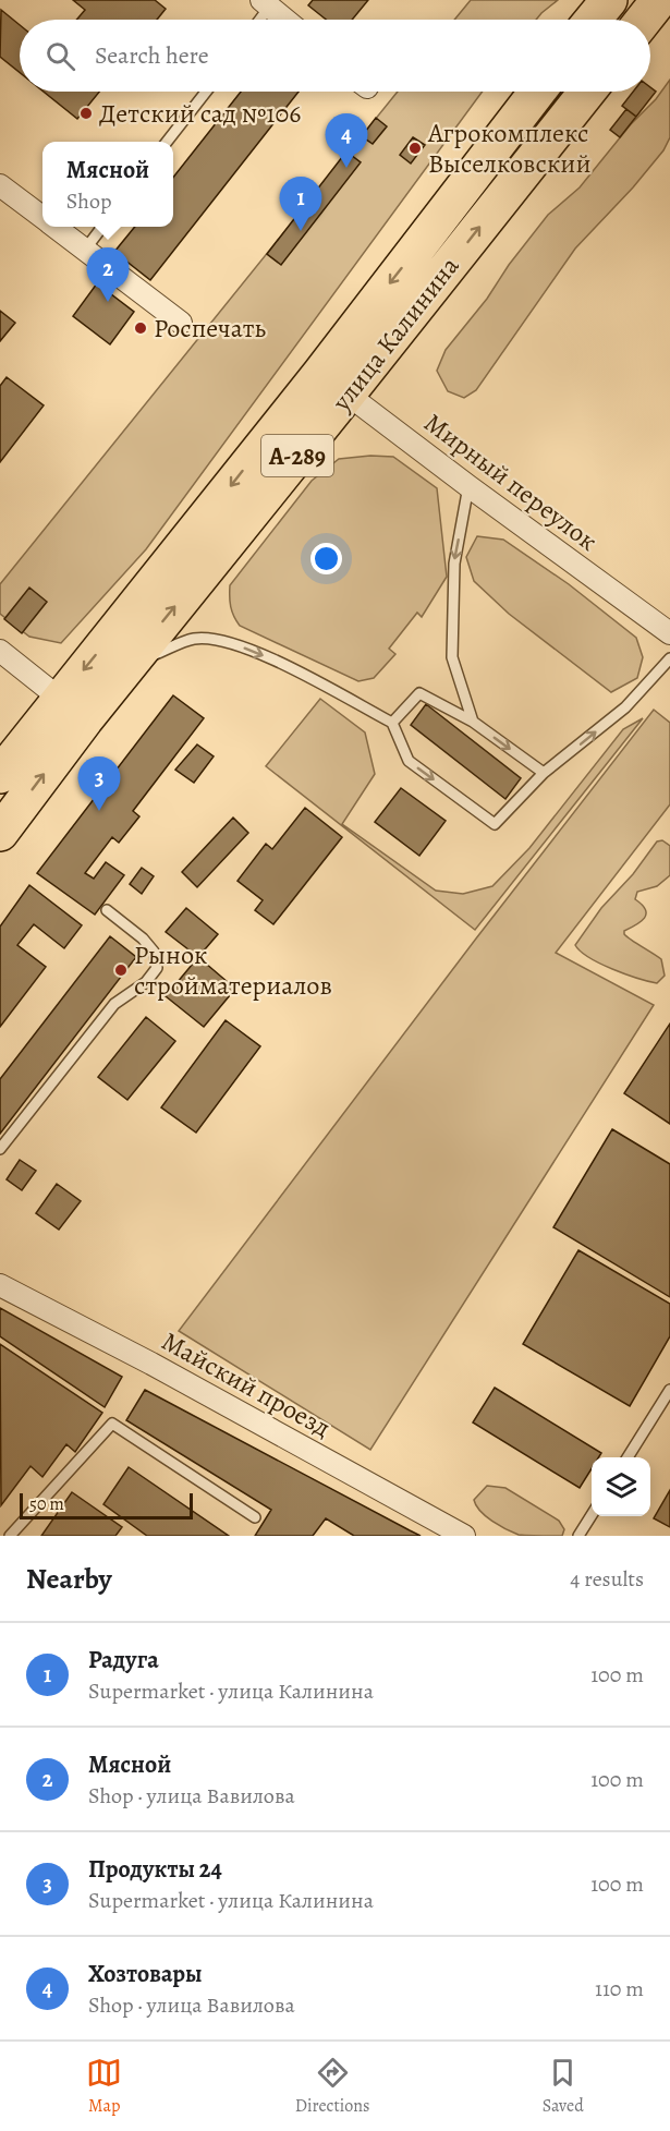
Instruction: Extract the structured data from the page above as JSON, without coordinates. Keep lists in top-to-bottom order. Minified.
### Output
{"streets":{"highway":["улица Калинина","А-289"],"street":["Мирный переулок","Майский проезд"]},"crossings":[["улица Калинина","Мирный переулок"]],"places":["Детский сад №106","Агрокомплекс Выселковский","Роспечать","Рынок стройматериалов"],"scale_bar":"50 m","page":{"search":"Search here","pins":["4","1","2","3"],"popup":["Мясной","Shop"],"scale":"50 m","heading":["Nearby","4 results"],"list":[{"mark":"1","name":"Радуга","note":"Supermarket · улица Калинина","value":"100 m"},{"mark":"2","name":"Мясной","note":"Shop · улица Вавилова","value":"100 m"},{"mark":"3","name":"Продукты 24","note":"Supermarket · улица Калинина","value":"100 m"},{"mark":"4","name":"Хозтовары","note":"Shop · улица Вавилова","value":"110 m"}],"nav":["Map","Directions","Saved"]}}
